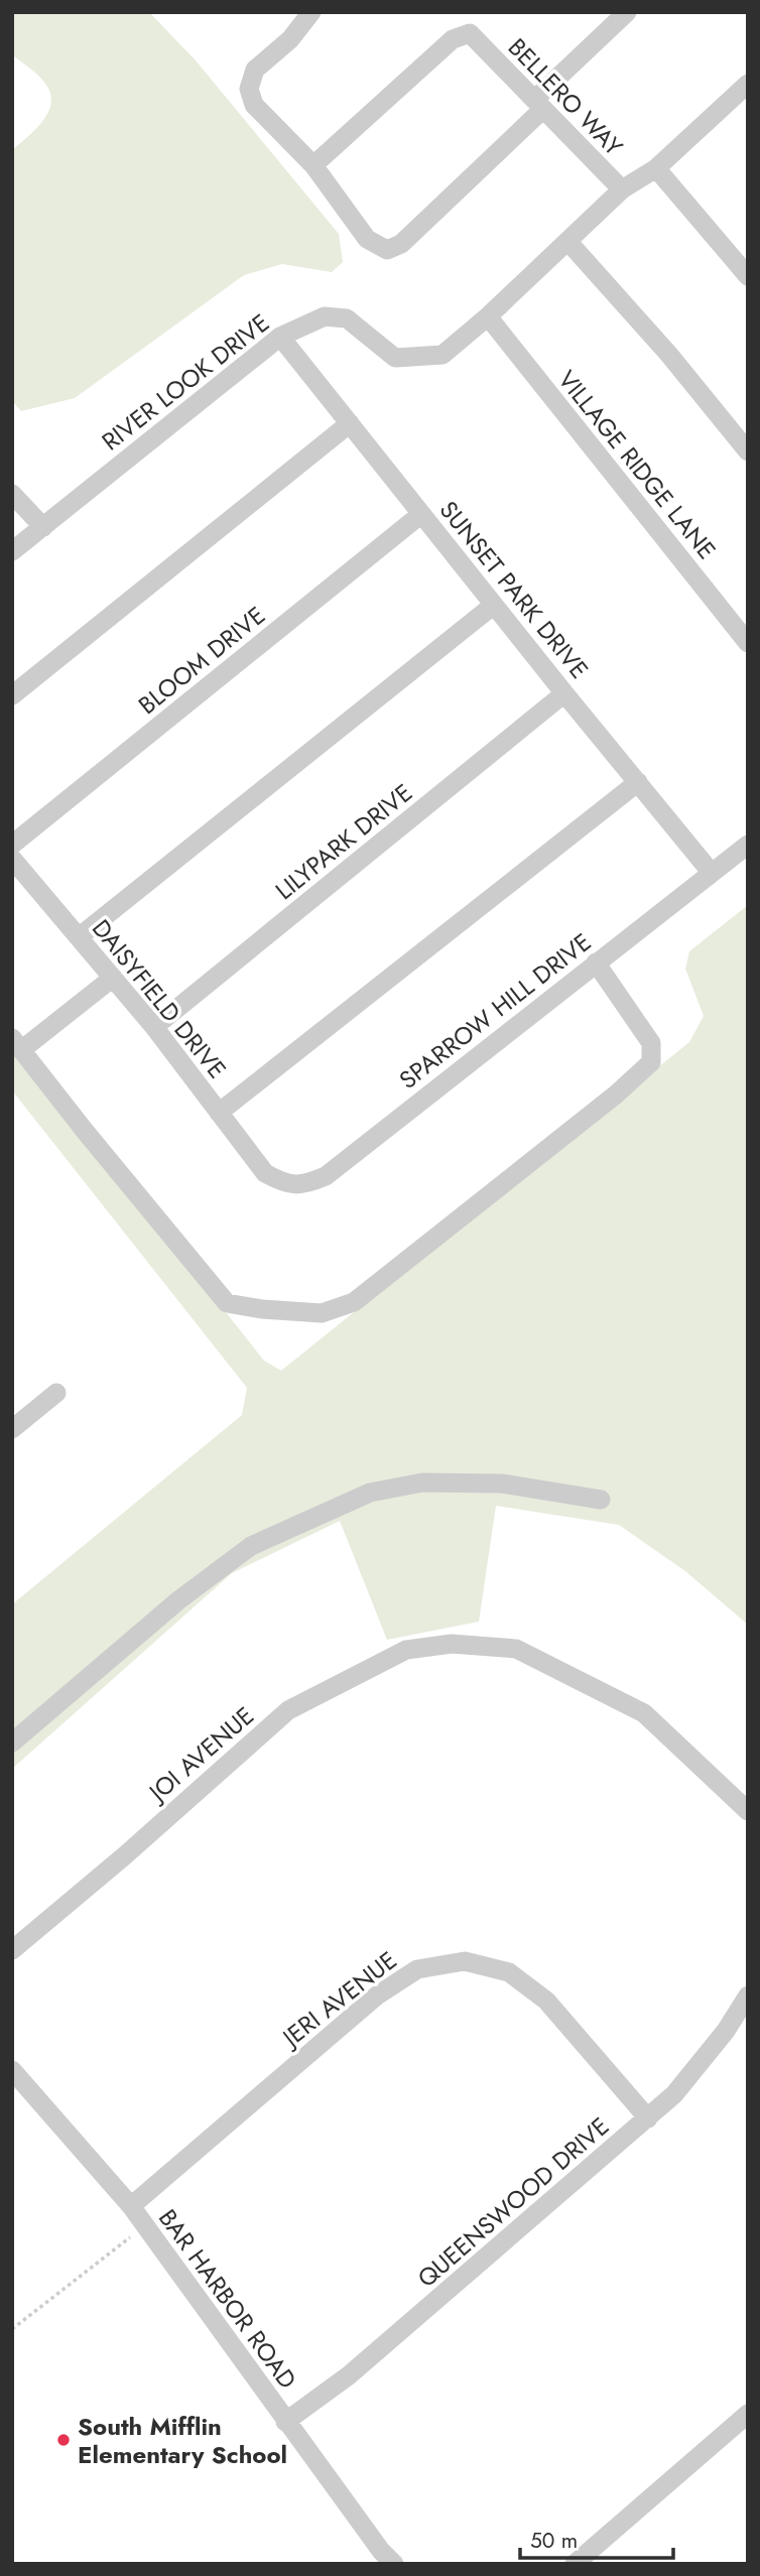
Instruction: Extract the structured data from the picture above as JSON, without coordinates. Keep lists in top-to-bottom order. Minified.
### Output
{"streets":{"street":["BELLERO WAY","RIVER LOOK DRIVE","VILLAGE RIDGE LANE","SUNSET PARK DRIVE","BLOOM DRIVE","LILYPARK DRIVE","DAISYFIELD DRIVE","SPARROW HILL DRIVE","JOI AVENUE","JERI AVENUE","QUEENSWOOD DRIVE","BAR HARBOR ROAD"]},"crossings":[["RIVER LOOK DRIVE","VILLAGE RIDGE LANE"],["RIVER LOOK DRIVE","SUNSET PARK DRIVE"],["SUNSET PARK DRIVE","BLOOM DRIVE"],["SUNSET PARK DRIVE","LILYPARK DRIVE"],["SUNSET PARK DRIVE","SPARROW HILL DRIVE"],["LILYPARK DRIVE","DAISYFIELD DRIVE"],["DAISYFIELD DRIVE","SPARROW HILL DRIVE"],["JERI AVENUE","QUEENSWOOD DRIVE"],["JERI AVENUE","BAR HARBOR ROAD"],["QUEENSWOOD DRIVE","BAR HARBOR ROAD"]],"places":["South Mifflin Elementary School"],"scale_bar":"50 m"}
